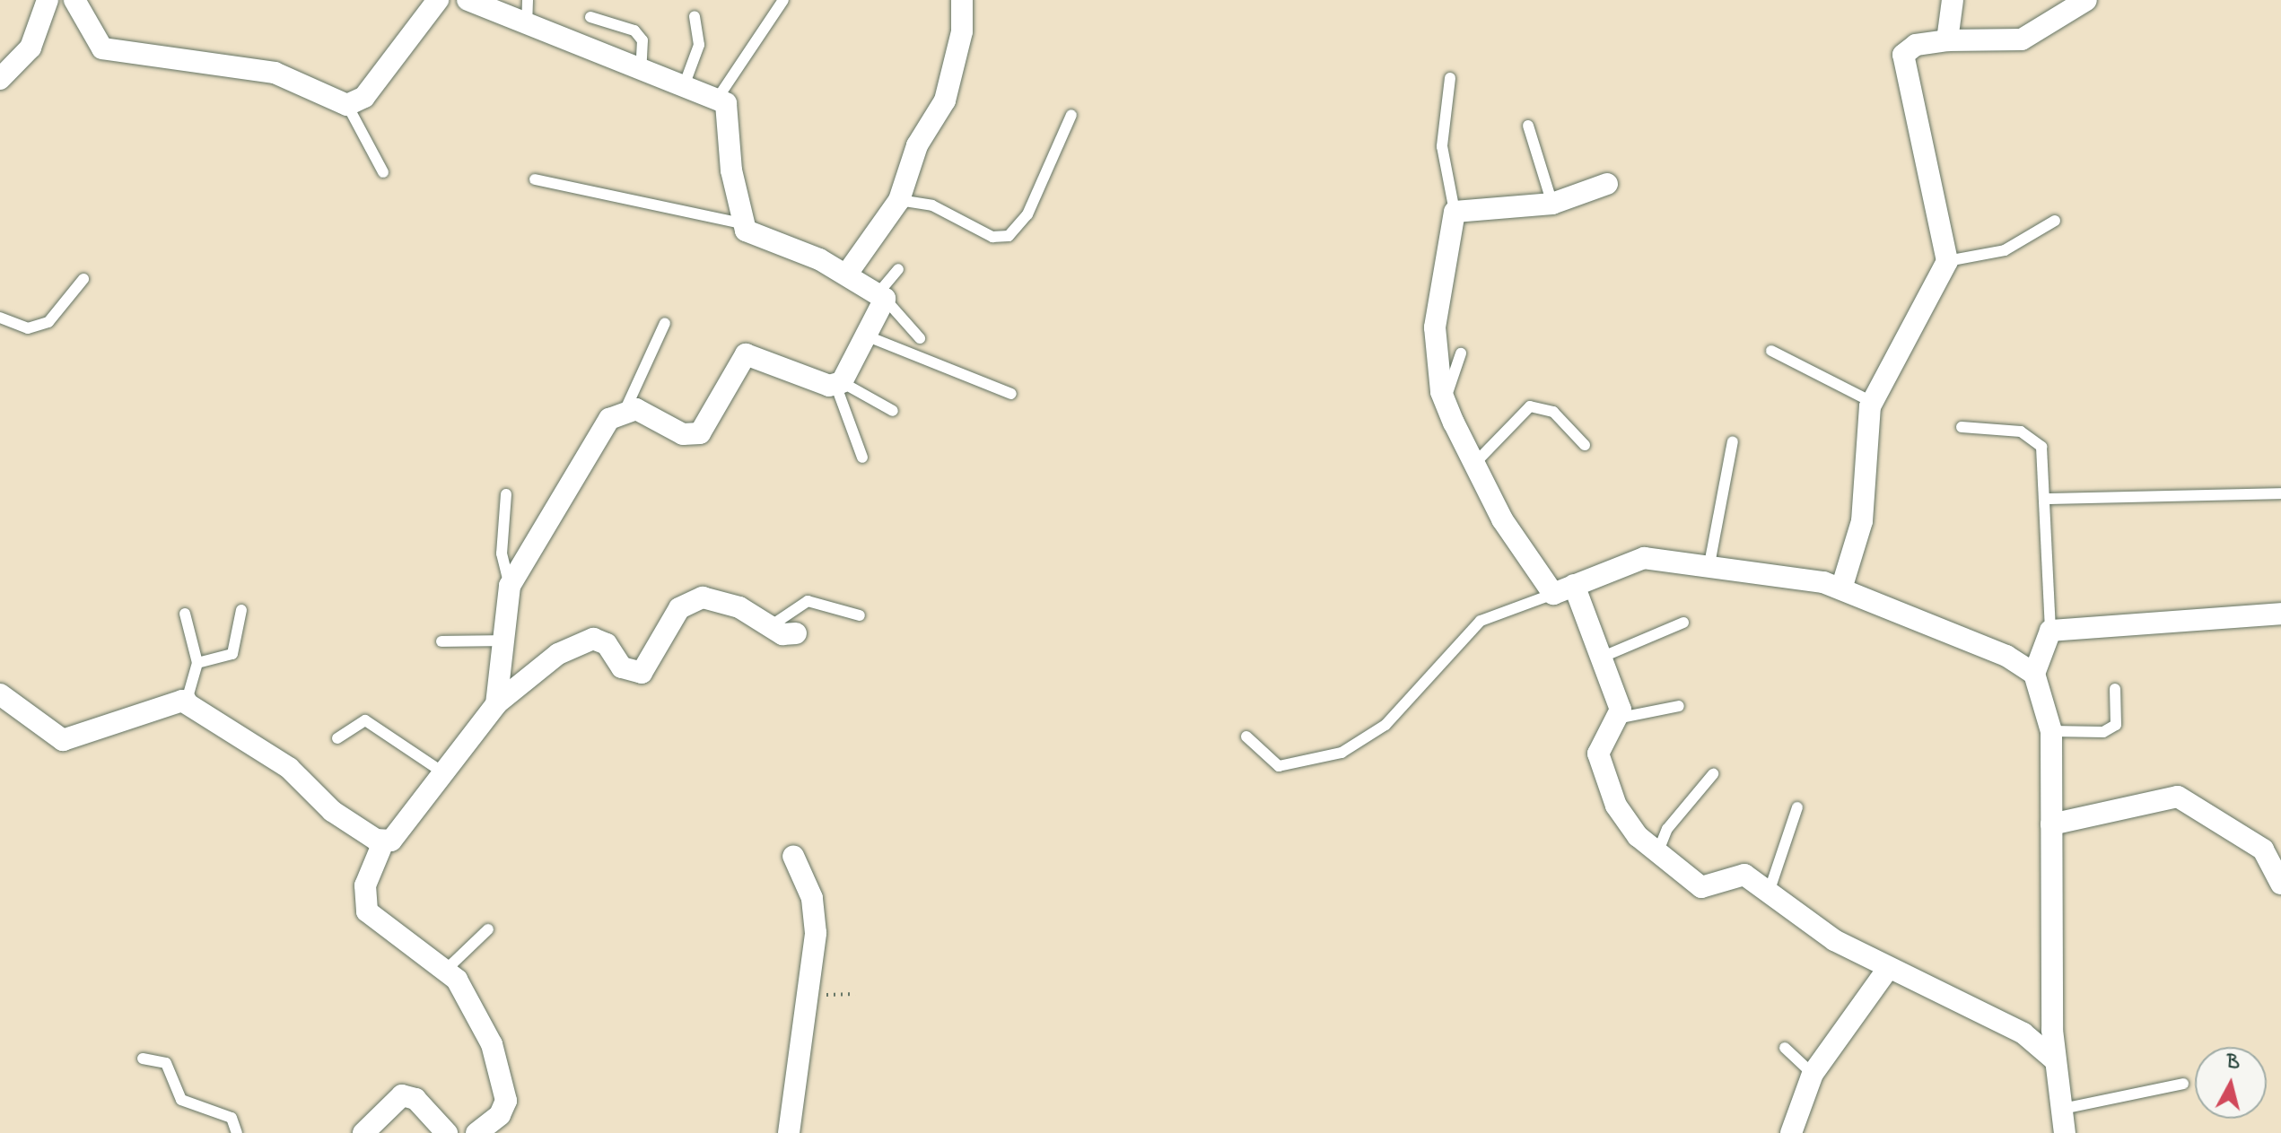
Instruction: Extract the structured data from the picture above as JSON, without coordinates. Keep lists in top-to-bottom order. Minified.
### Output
{"north":"top"}
